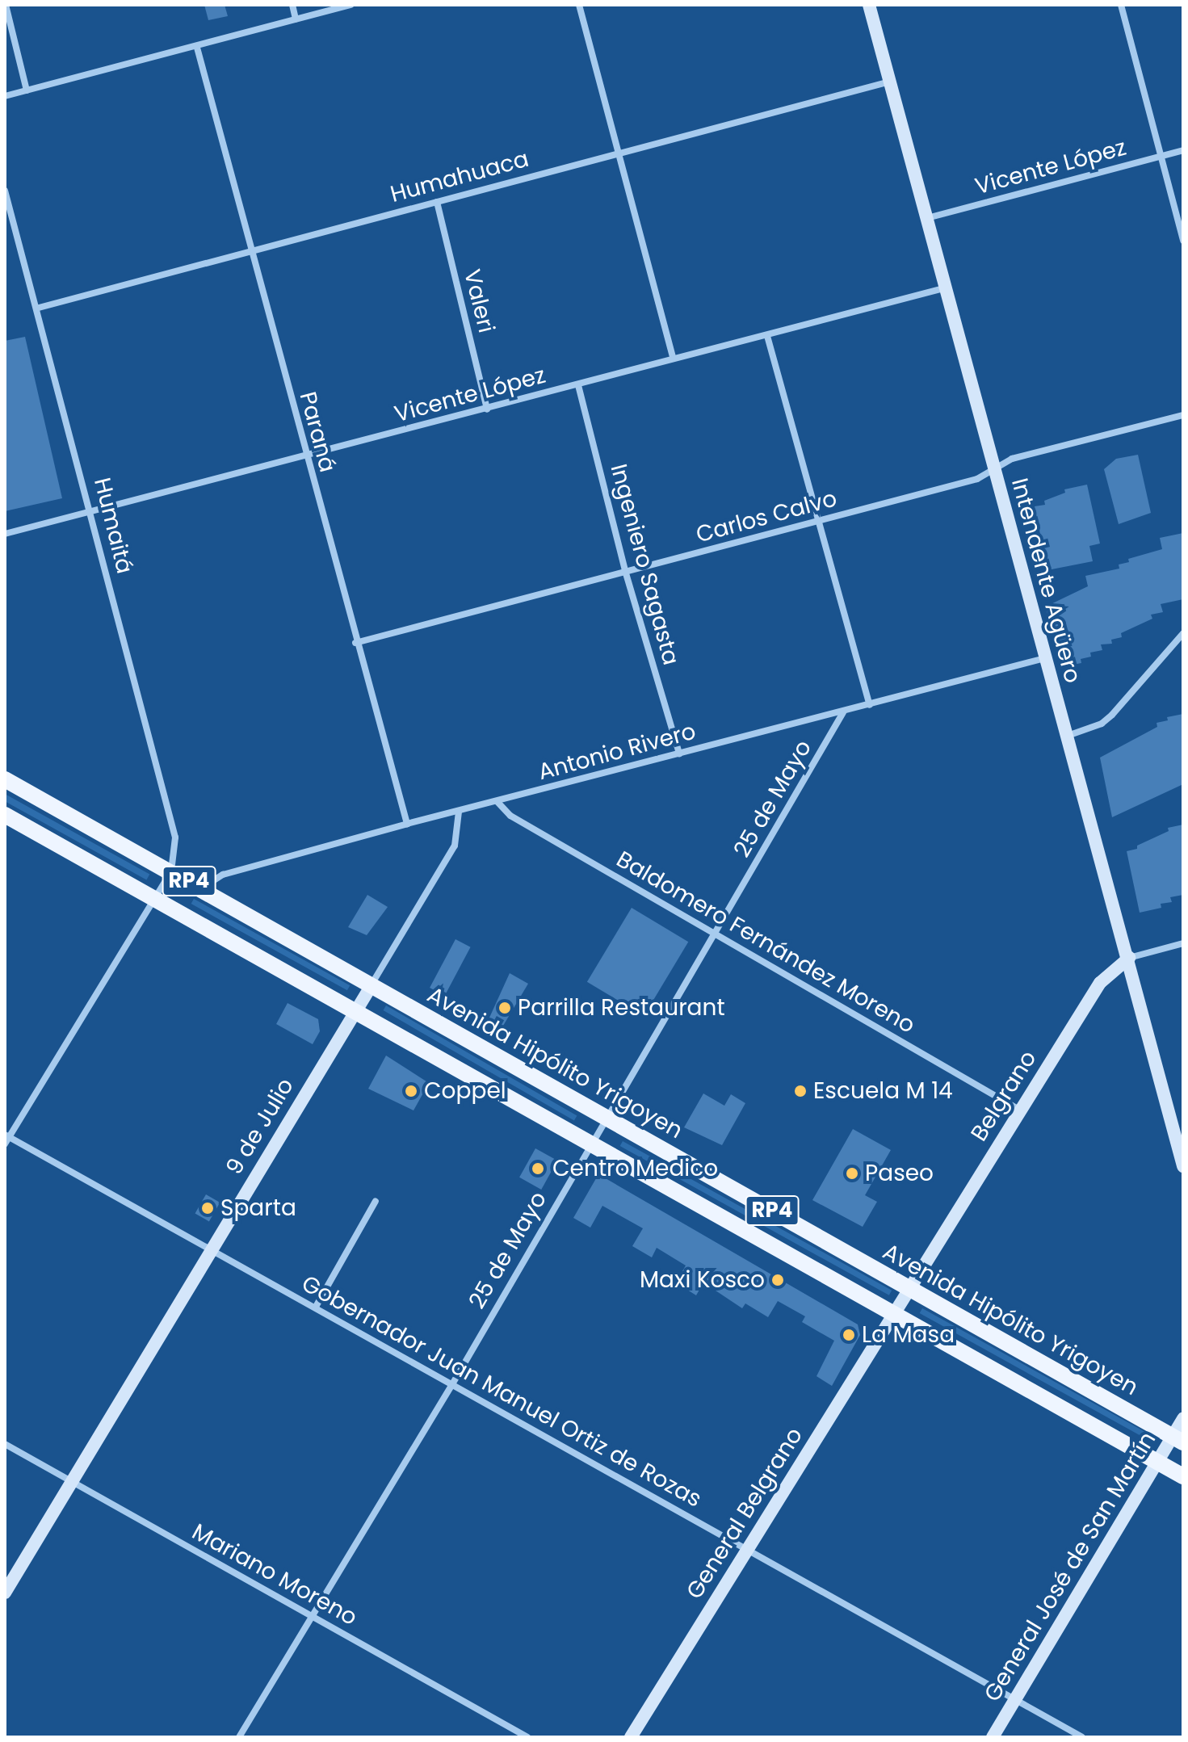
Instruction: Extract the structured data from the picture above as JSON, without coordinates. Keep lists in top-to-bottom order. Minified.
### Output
{"streets":{"main road":["RP4","Avenida Hipólito Yrigoyen"],"street":["Vicente López","Humahuaca","Valeri","Paraná","Carlos Calvo","Humaitá","Ingeniero Sagasta","Intendente Agüero","Antonio Rivero","25 de Mayo","Baldomero Fernández Moreno","Belgrano","9 de Julio","Gobernador Juan Manuel Ortiz de Rozas","General Belgrano","General José de San Martín","Mariano Moreno"]},"crossings":[["Vicente López","Valeri"],["Vicente López","Paraná"],["Vicente López","Humaitá"],["Vicente López","Ingeniero Sagasta"],["Vicente López","Intendente Agüero"],["Humahuaca","Valeri"],["Humahuaca","Paraná"],["Humahuaca","Humaitá"],["Humahuaca","Intendente Agüero"],["Paraná","Carlos Calvo"],["Paraná","Antonio Rivero"],["Carlos Calvo","Ingeniero Sagasta"],["Carlos Calvo","Intendente Agüero"],["Humaitá","Avenida Hipólito Yrigoyen"],["Ingeniero Sagasta","Antonio Rivero"],["Intendente Agüero","Antonio Rivero"],["Intendente Agüero","Belgrano"],["Antonio Rivero","25 de Mayo"],["Antonio Rivero","Baldomero Fernández Moreno"],["Antonio Rivero","Avenida Hipólito Yrigoyen"],["Antonio Rivero","9 de Julio"],["25 de Mayo","RP4"],["25 de Mayo","Baldomero Fernández Moreno"],["25 de Mayo","Avenida Hipólito Yrigoyen"],["25 de Mayo","Gobernador Juan Manuel Ortiz de Rozas"],["25 de Mayo","Mariano Moreno"],["RP4","Belgrano"],["RP4","9 de Julio"],["RP4","General Belgrano"],["RP4","General José de San Martín"],["Baldomero Fernández Moreno","Belgrano"],["Avenida Hipólito Yrigoyen","Belgrano"],["Avenida Hipólito Yrigoyen","9 de Julio"],["Avenida Hipólito Yrigoyen","General José de San Martín"],["Belgrano","General Belgrano"],["9 de Julio","Gobernador Juan Manuel Ortiz de Rozas"],["9 de Julio","Mariano Moreno"],["Gobernador Juan Manuel Ortiz de Rozas","General Belgrano"],["Gobernador Juan Manuel Ortiz de Rozas","General José de San Martín"]],"places":["Parrilla Restaurant","Coppel","Escuela M 14","Centro Medico","Paseo","Sparta","Maxi Kosco","La Masa"]}
